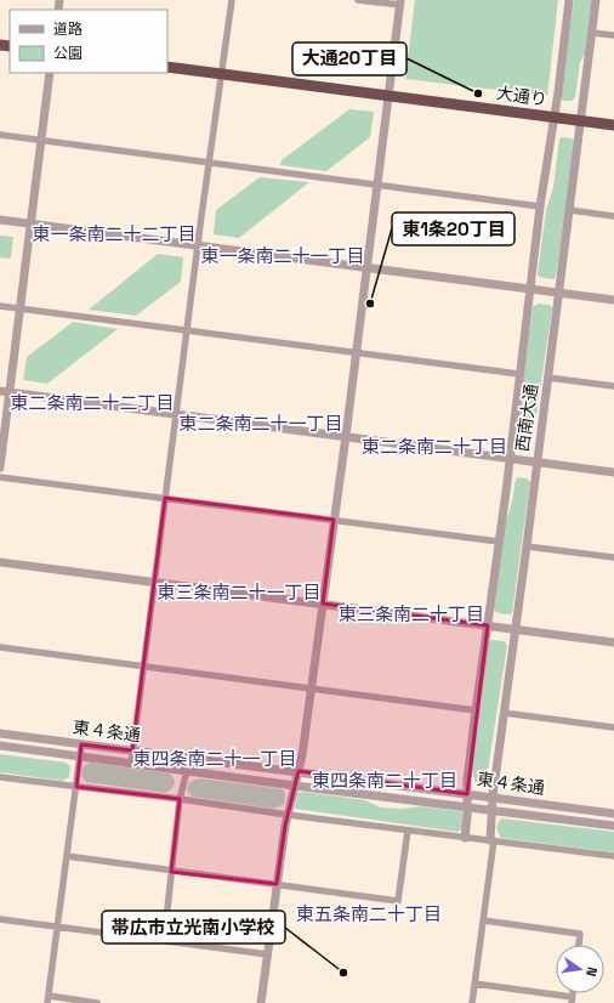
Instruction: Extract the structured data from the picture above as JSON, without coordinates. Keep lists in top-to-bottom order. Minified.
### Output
{"streets":{"highway":["大通り"],"street":["西南大通","東４条通"]},"crossings":[["大通り","西南大通"],["西南大通","東４条通"]],"districts":["東一条南二十二丁目","東一条南二十一丁目","東二条南二十二丁目","東二条南二十一丁目","東二条南二十丁目","東三条南二十一丁目","東三条南二十丁目","東四条南二十一丁目","東四条南二十丁目","東五条南二十丁目"],"places":["大通20丁目","東1条20丁目","帯広市立光南小学校"],"legend":["道路","公園"],"north":"right"}
